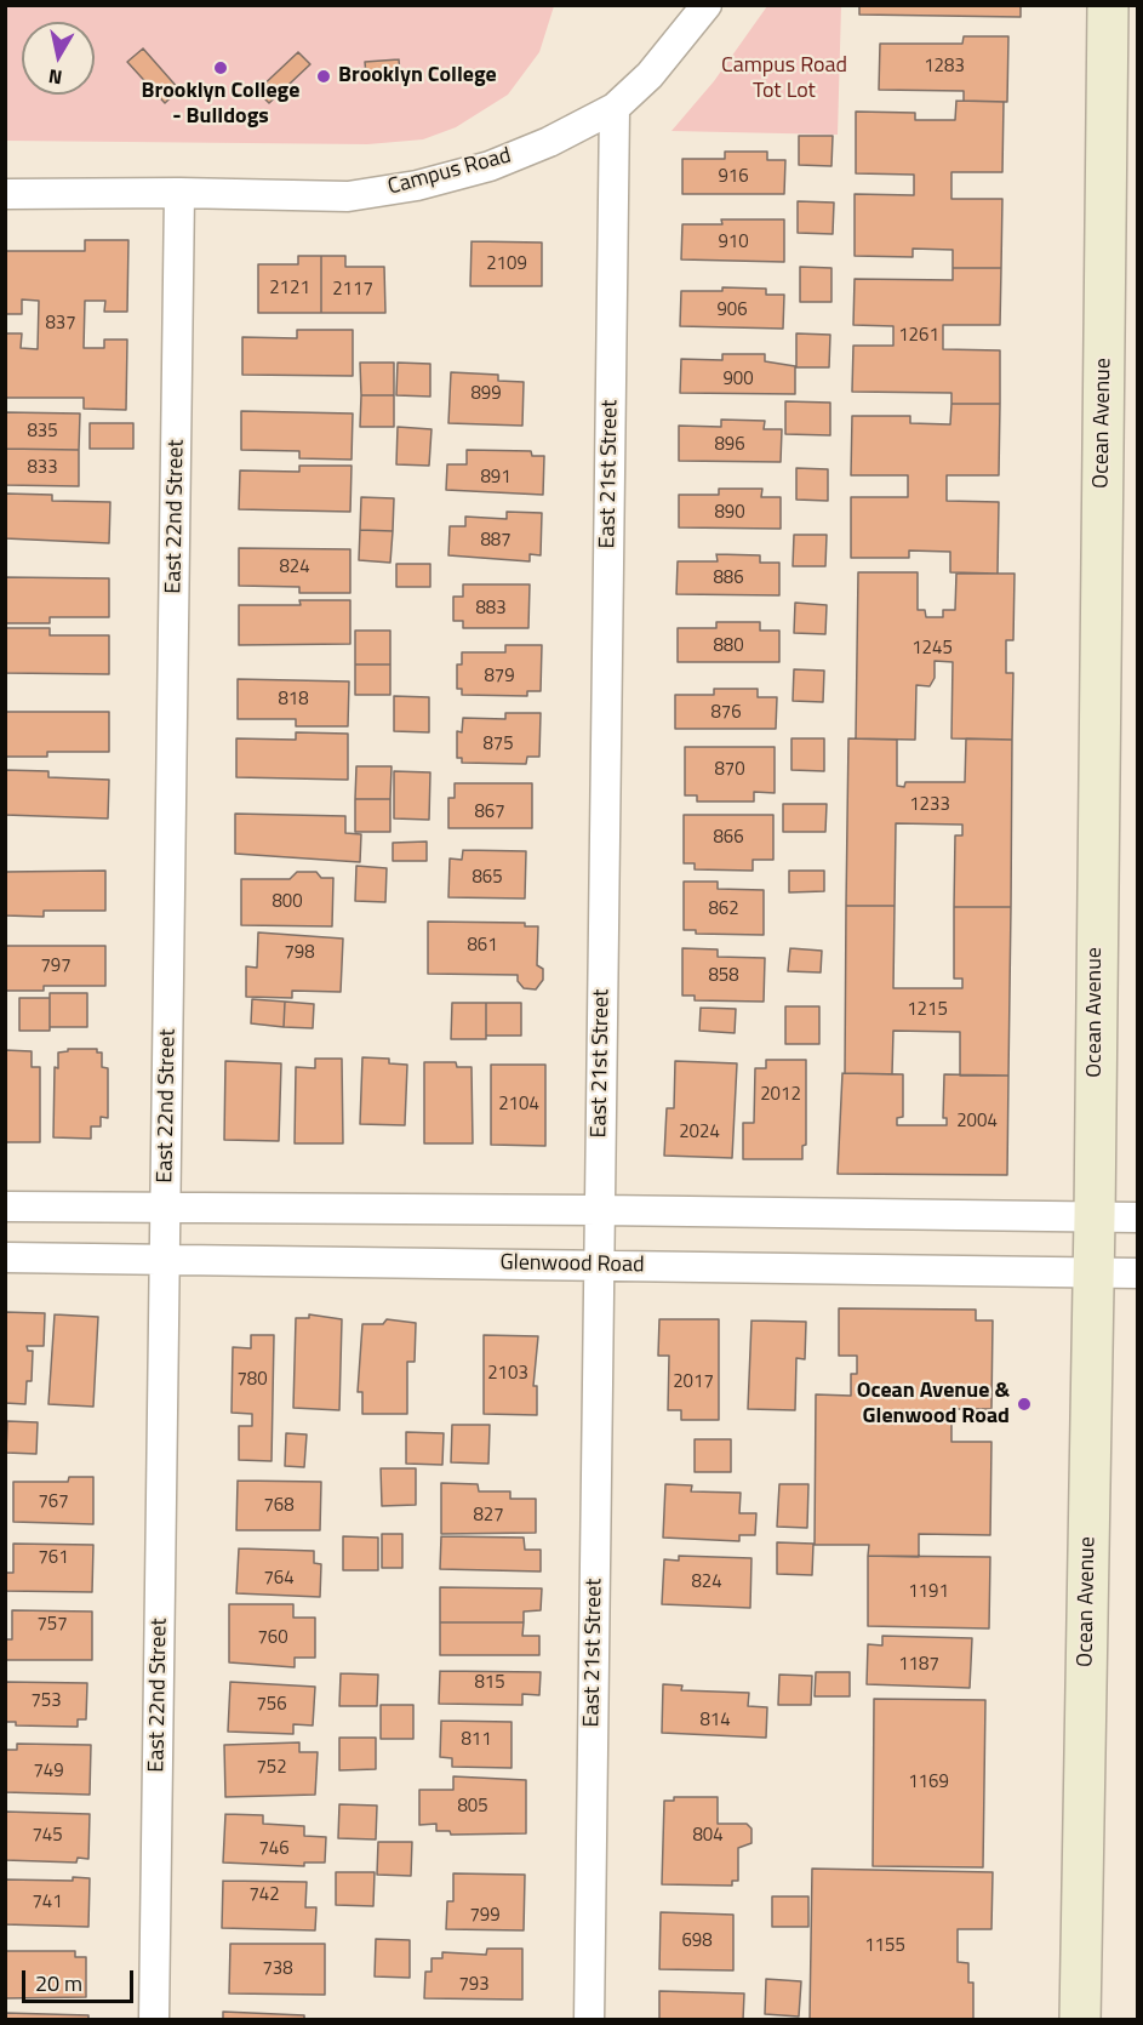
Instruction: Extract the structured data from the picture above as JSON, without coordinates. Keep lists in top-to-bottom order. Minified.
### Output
{"streets":{"main road":["Ocean Avenue"],"street":["Campus Road","East 21st Street","East 22nd Street","Glenwood Road"]},"crossings":[["Campus Road","East 21st Street"],["Campus Road","East 22nd Street"],["Ocean Avenue","Glenwood Road"],["East 21st Street","Glenwood Road"],["East 22nd Street","Glenwood Road"]],"parks":["Campus Road Tot Lot"],"places":["Brooklyn College - Bulldogs","Brooklyn College","Ocean Avenue & Glenwood Road"],"house_numbers":["1283","916","910","2109","2121","2117","906","837","1261","900","899","835","896","833","891","890","887","824","886","883","880","1245","879","818","876","875","870","1233","867","866","865","800","862","861","798","797","858","1215","2012","2104","2004","2024","2103","780","2017","767","768","827","761","764","824","1191","757","760","1187","815","753","756","814","811","752","749","1169","805","745","804","746","742","741","799","698","1155","738","793"],"scale_bar":"20 m","north":"bottom"}
